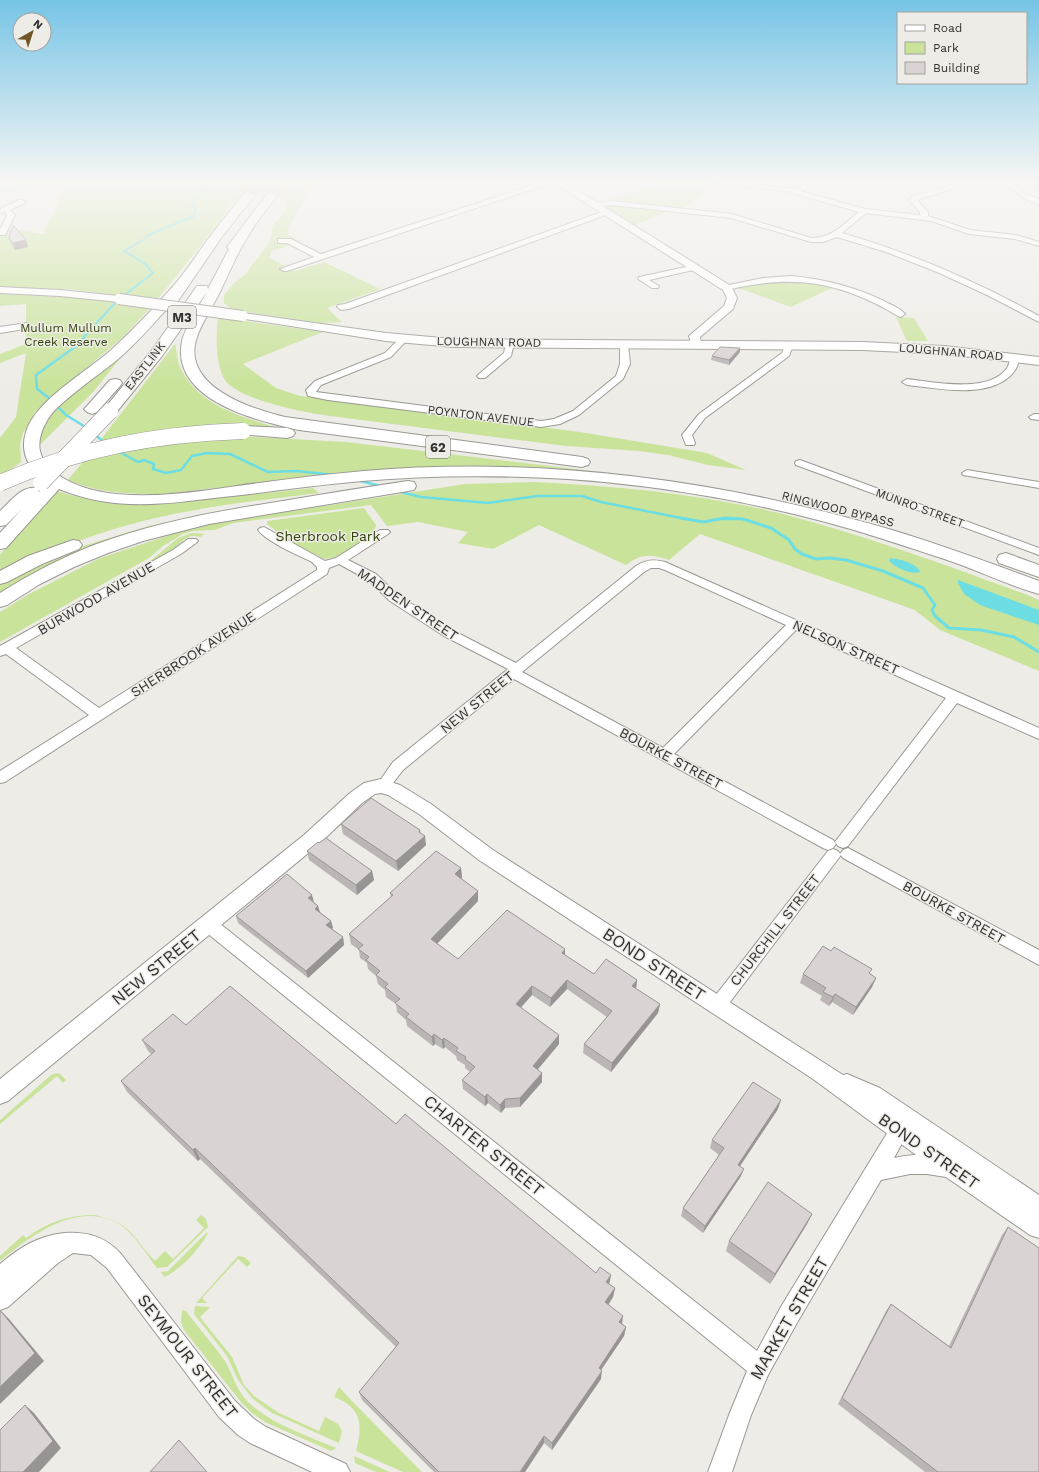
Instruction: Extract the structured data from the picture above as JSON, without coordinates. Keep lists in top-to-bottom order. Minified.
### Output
{"streets":{"highway":["M3","EASTLINK","62","RINGWOOD BYPASS"],"main road":["LOUGHNAN ROAD"],"street":["POYNTON AVENUE","MUNRO STREET","BURWOOD AVENUE","MADDEN STREET","NELSON STREET","SHERBROOK AVENUE","NEW STREET","BOURKE STREET","CHURCHILL STREET","BOND STREET","CHARTER STREET","MARKET STREET","SEYMOUR STREET"]},"crossings":[["LOUGHNAN ROAD","POYNTON AVENUE"],["62","RINGWOOD BYPASS"],["MADDEN STREET","SHERBROOK AVENUE"],["MADDEN STREET","NEW STREET"],["MADDEN STREET","BOURKE STREET"],["NELSON STREET","NEW STREET"],["NELSON STREET","CHURCHILL STREET"],["NEW STREET","BOURKE STREET"],["NEW STREET","BOND STREET"],["NEW STREET","CHARTER STREET"],["BOURKE STREET","CHURCHILL STREET"],["CHURCHILL STREET","BOND STREET"],["BOND STREET","MARKET STREET"],["CHARTER STREET","MARKET STREET"]],"parks":["Mullum Mullum Creek Reserve","Sherbrook Park"],"legend":["Road","Park","Building"],"north":"top right"}
